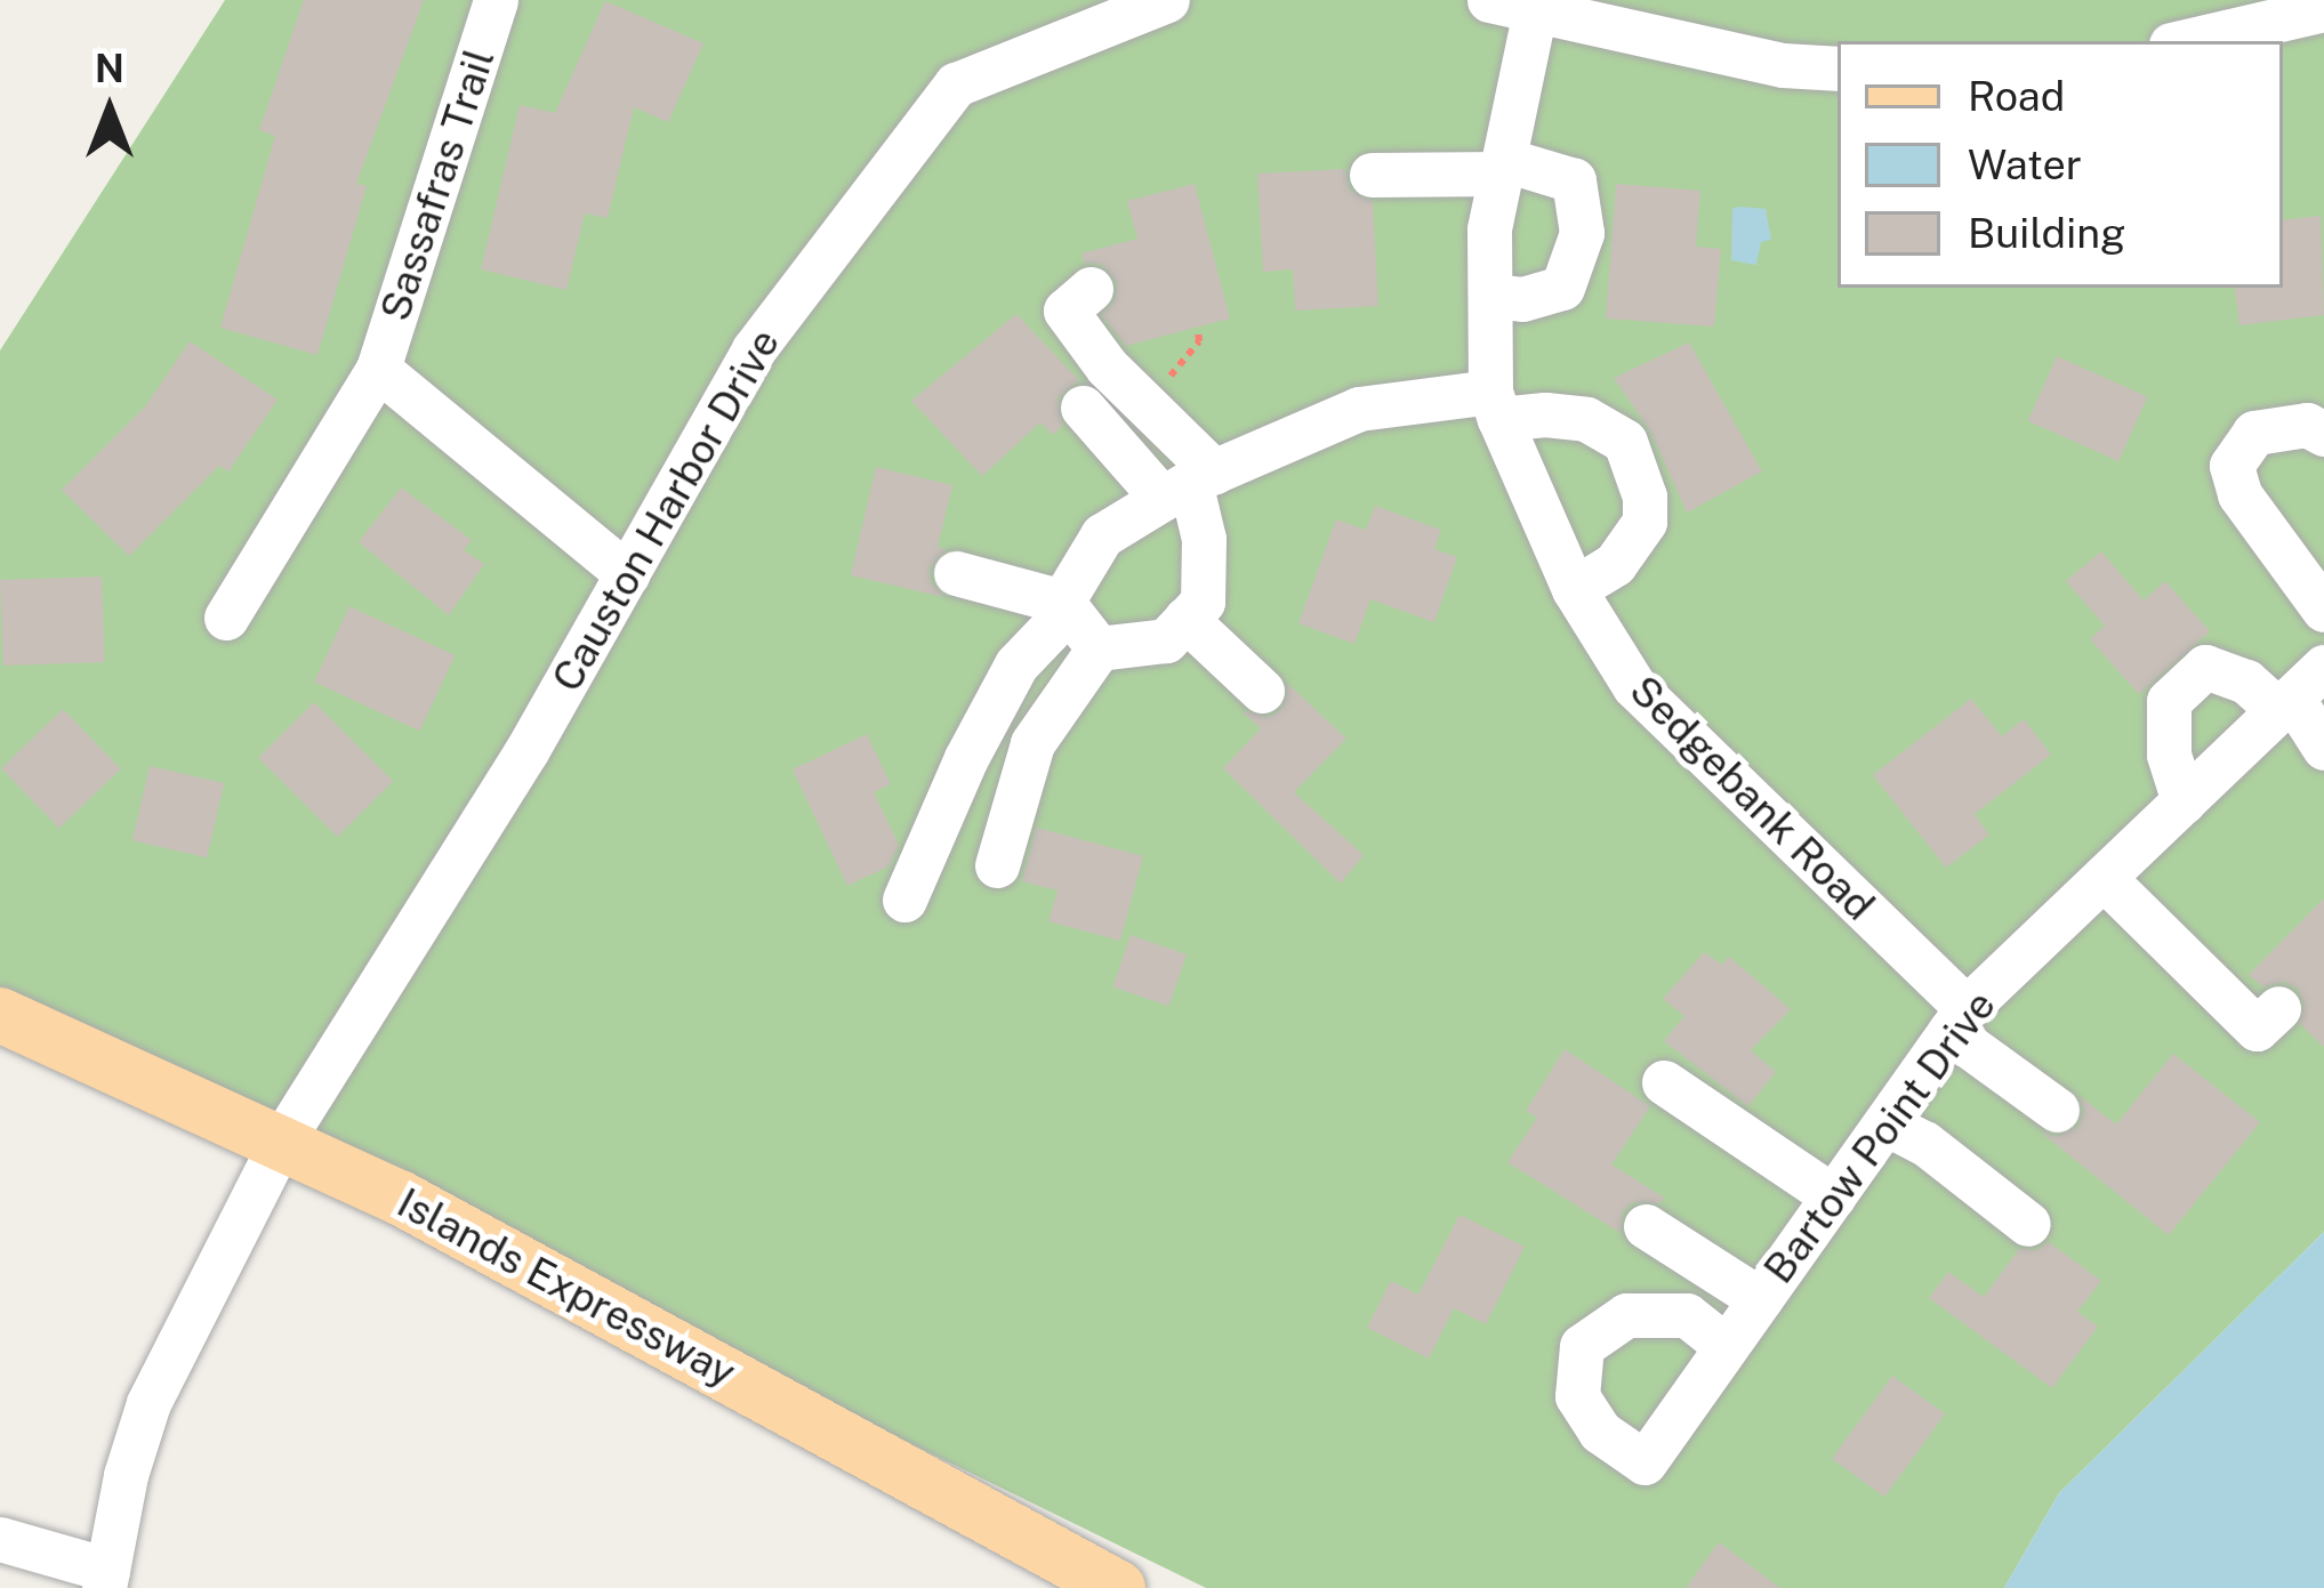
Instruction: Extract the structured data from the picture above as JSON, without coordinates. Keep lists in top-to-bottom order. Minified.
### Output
{"streets":{"main road":["Islands Expressway"],"street":["Sassafras Trail","Causton Harbor Drive","Sedgebank Road","Bartow Point Drive"]},"crossings":[["Sassafras Trail","Causton Harbor Drive"],["Causton Harbor Drive","Islands Expressway"],["Sedgebank Road","Bartow Point Drive"]],"legend":["Road","Water","Building"],"north":"top"}
